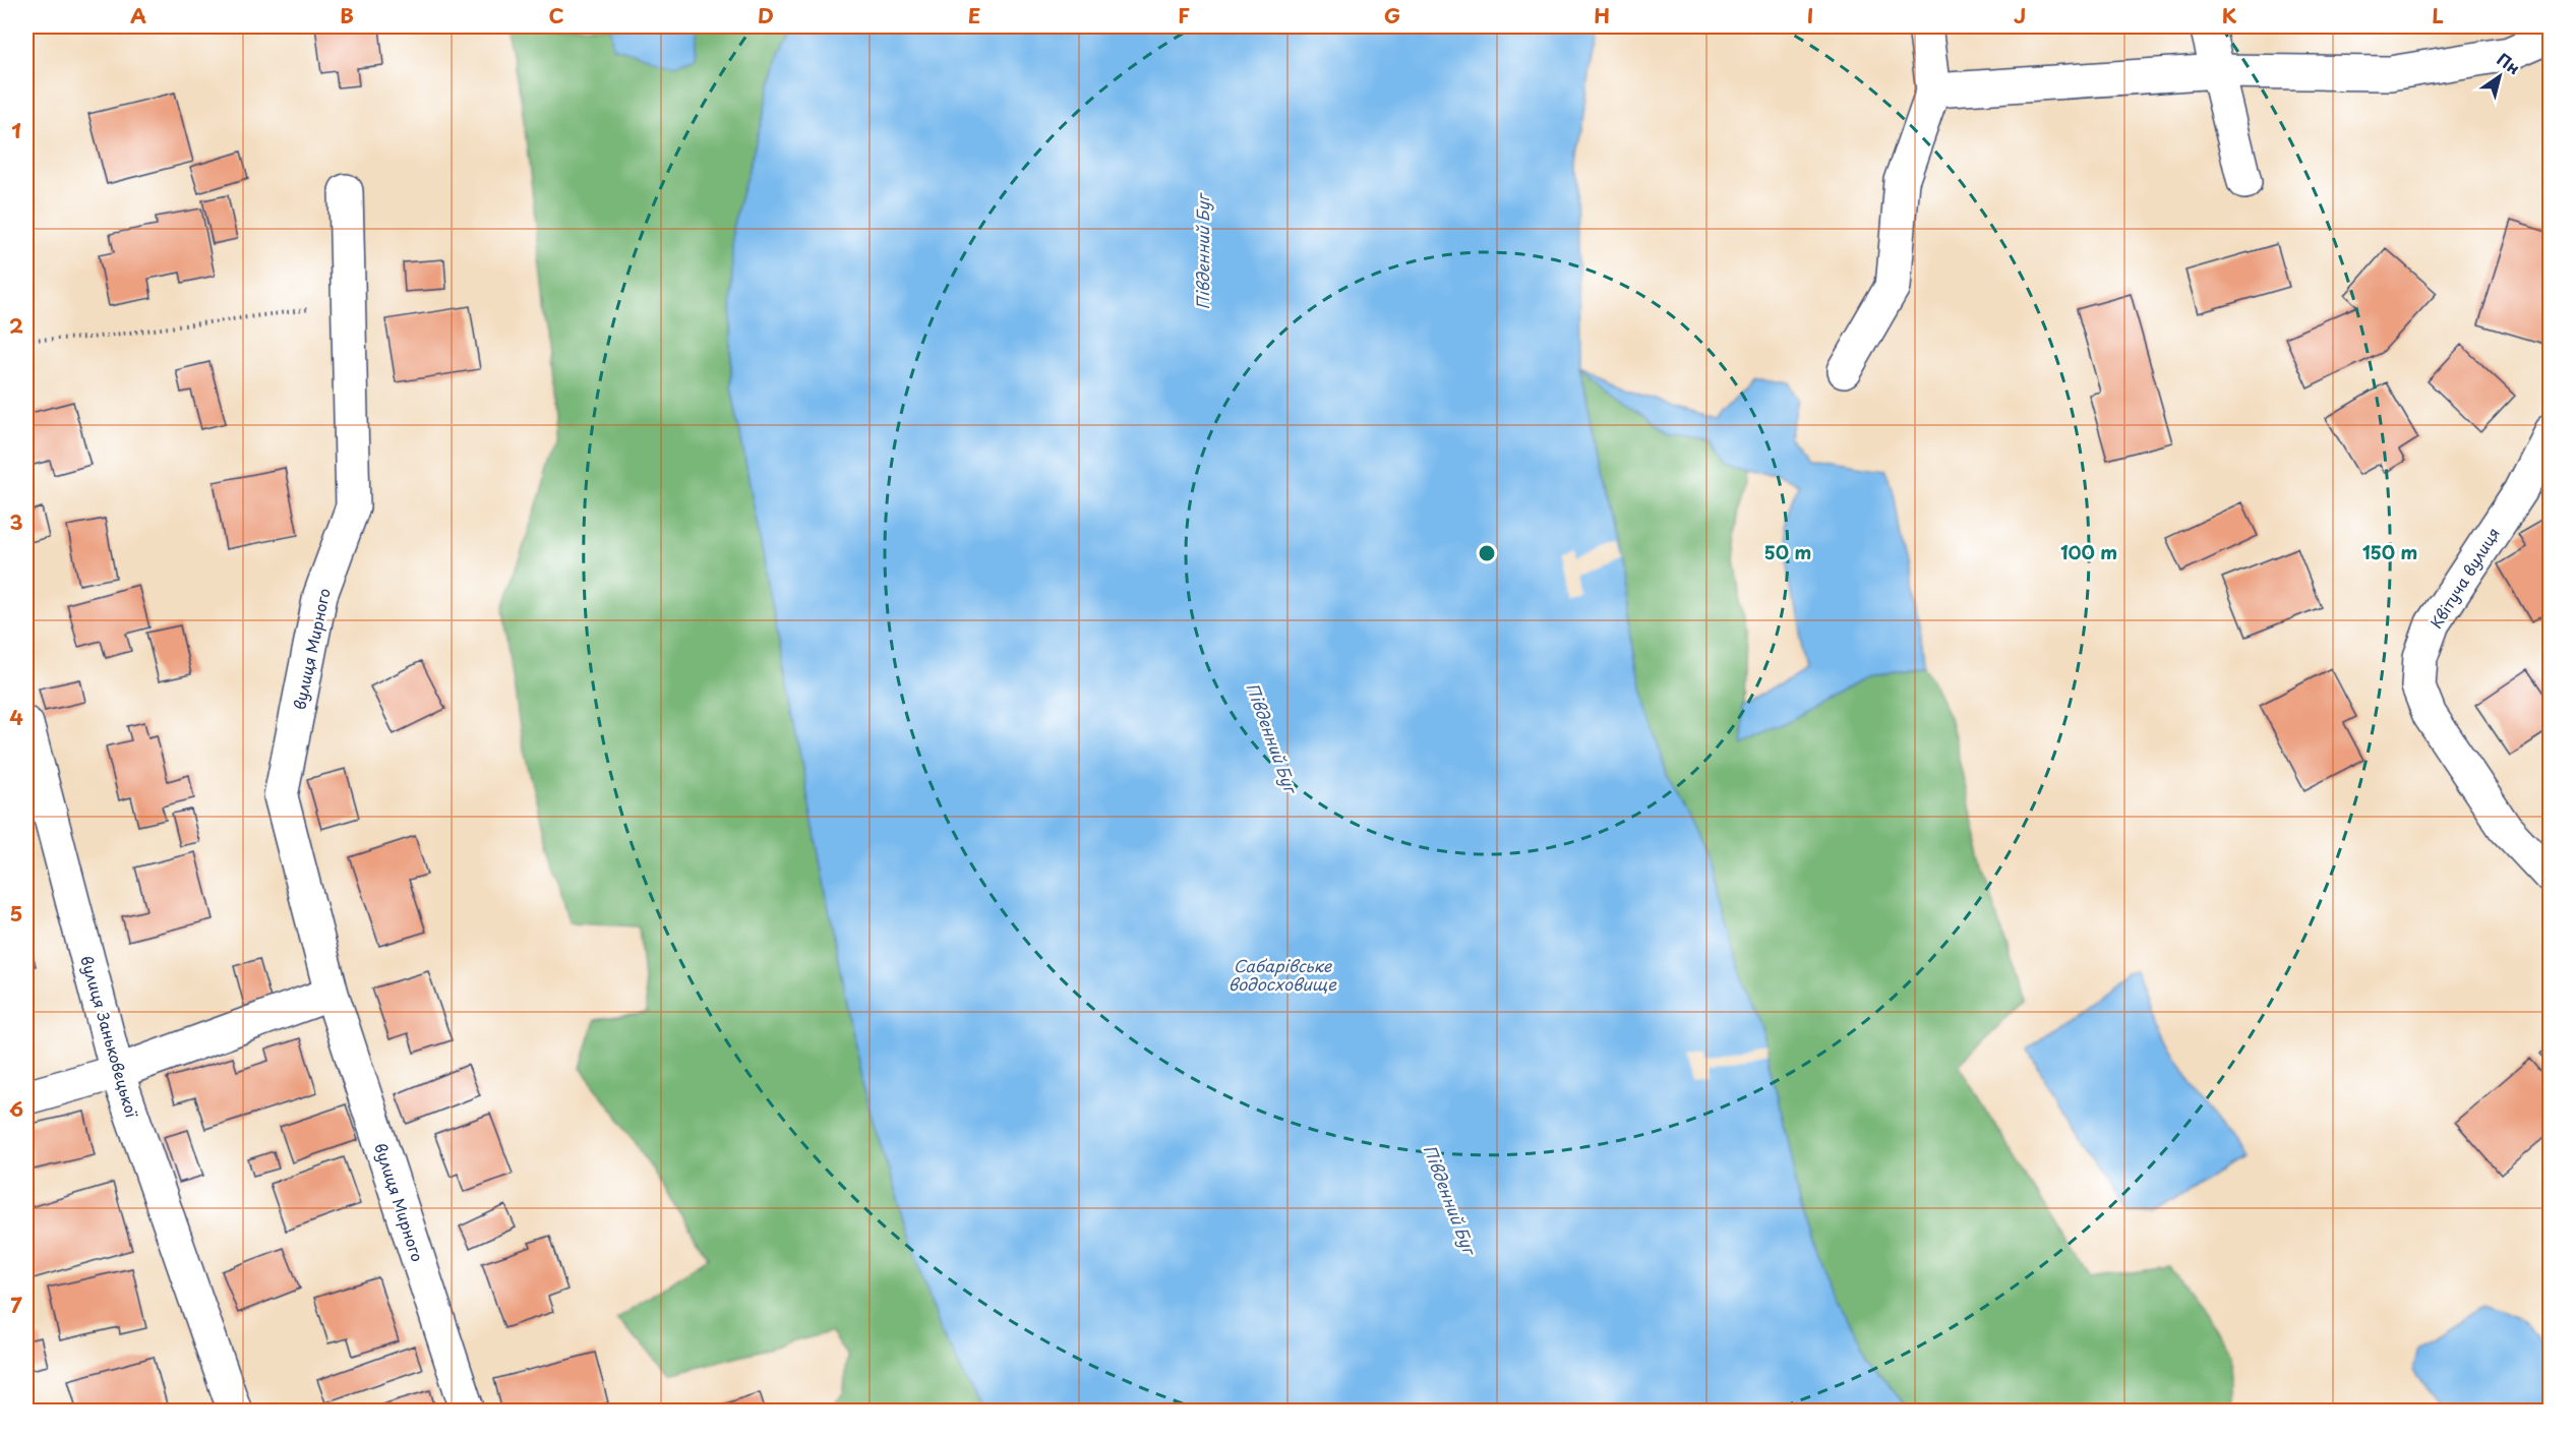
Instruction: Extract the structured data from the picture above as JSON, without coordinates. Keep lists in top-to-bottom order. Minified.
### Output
{"streets":{"street":["Квітуча вулиця","вулиця Мирного","вулиця Заньковецької"]},"water":["Південний Буг","Сабарівське водосховище"],"north":"top right","grid":{"columns":["A","B","C","D","E","F","G","H","I","J","K","L"],"rows":["1","2","3","4","5","6","7"]},"rings":["50 m","100 m","150 m"]}
